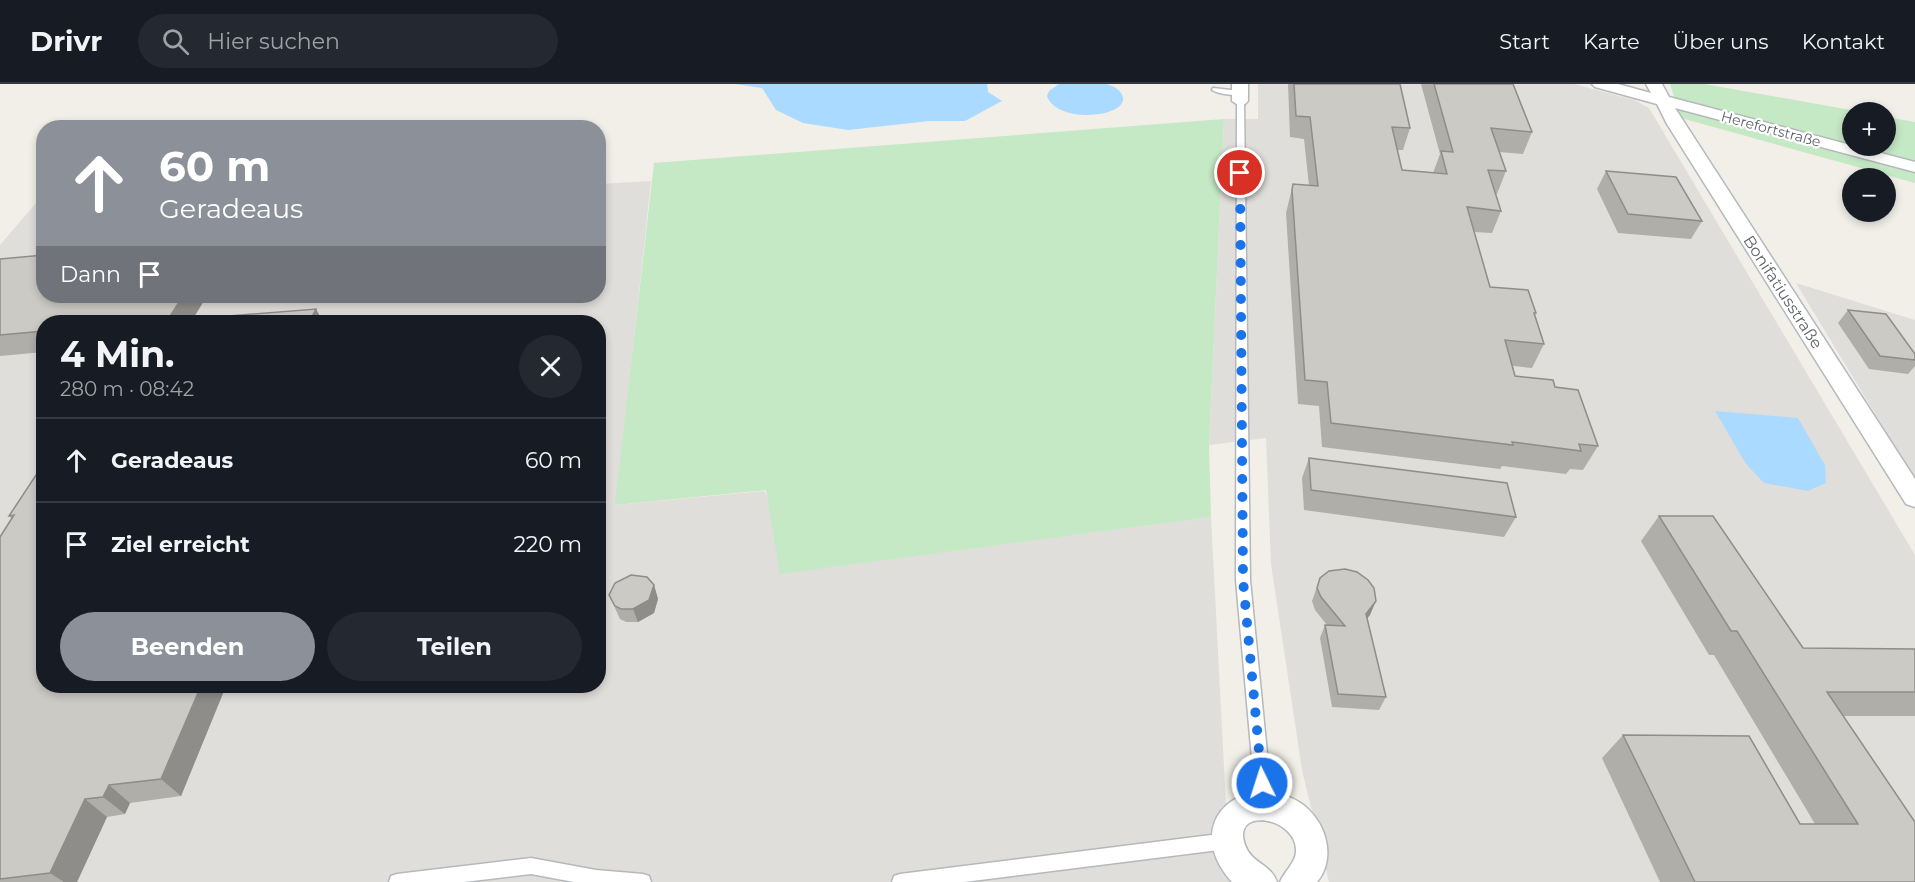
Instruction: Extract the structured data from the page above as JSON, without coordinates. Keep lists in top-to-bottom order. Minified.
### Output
{"streets":{"street":["Herefortstraße","Bonifatiusstraße"]},"crossings":[["Herefortstraße","Bonifatiusstraße"]],"page":{"header":"Drivr","search":"Hier suchen","nav":["Start","Karte","Über uns","Kontakt"],"map_buttons":["+","−"],"turn":["60 m","Geradeaus"],"then":"Dann","heading":["4 Min.","280 m · 08:42"],"list":[{"name":"Geradeaus","value":"60 m"},{"name":"Ziel erreicht","value":"220 m"}],"buttons":["Beenden","Teilen"]}}
